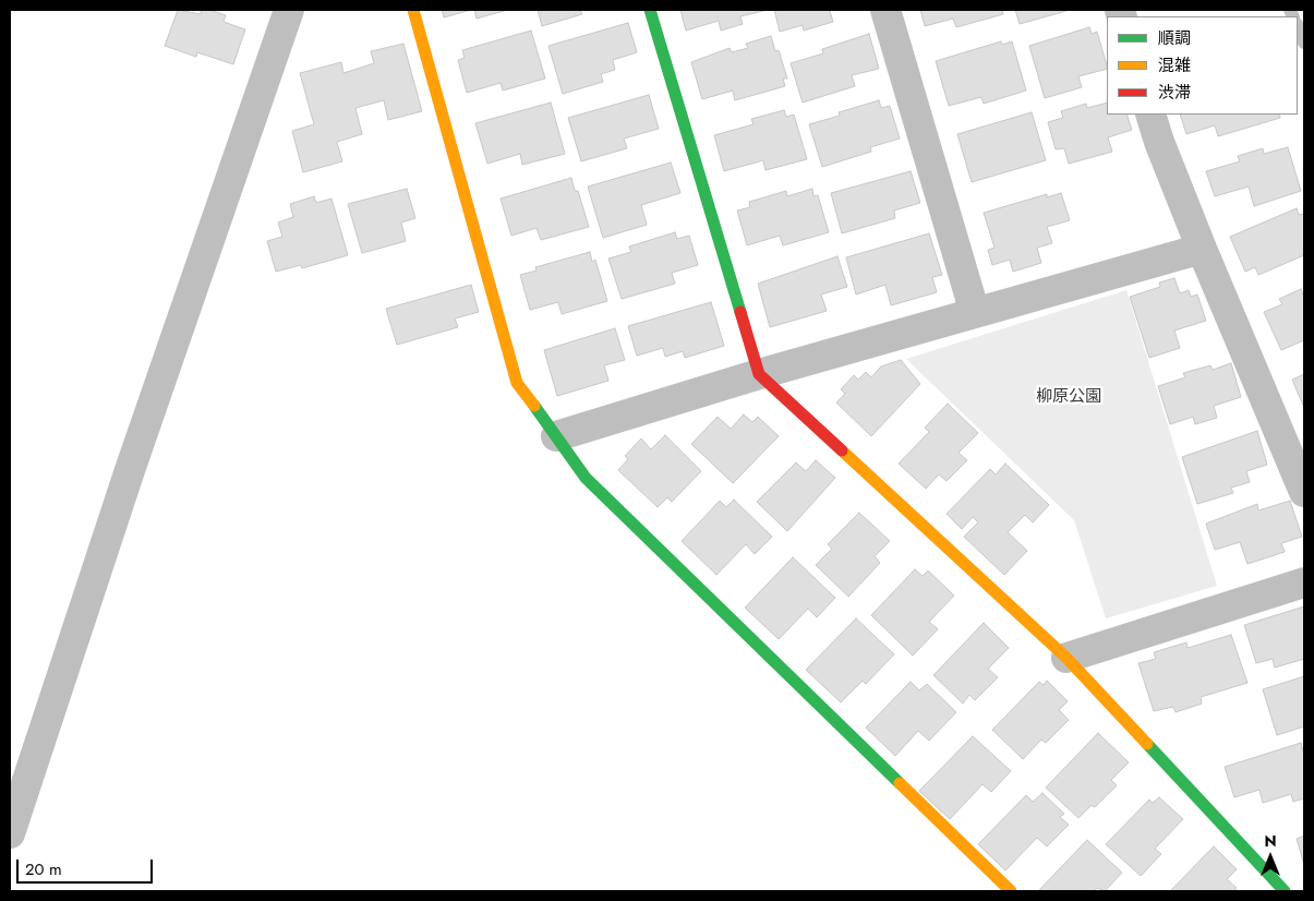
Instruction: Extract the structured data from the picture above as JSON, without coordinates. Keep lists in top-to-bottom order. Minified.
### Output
{"parks":["柳原公園"],"legend":["順調","混雑","渋滞"],"scale_bar":"20 m","north":"top"}
